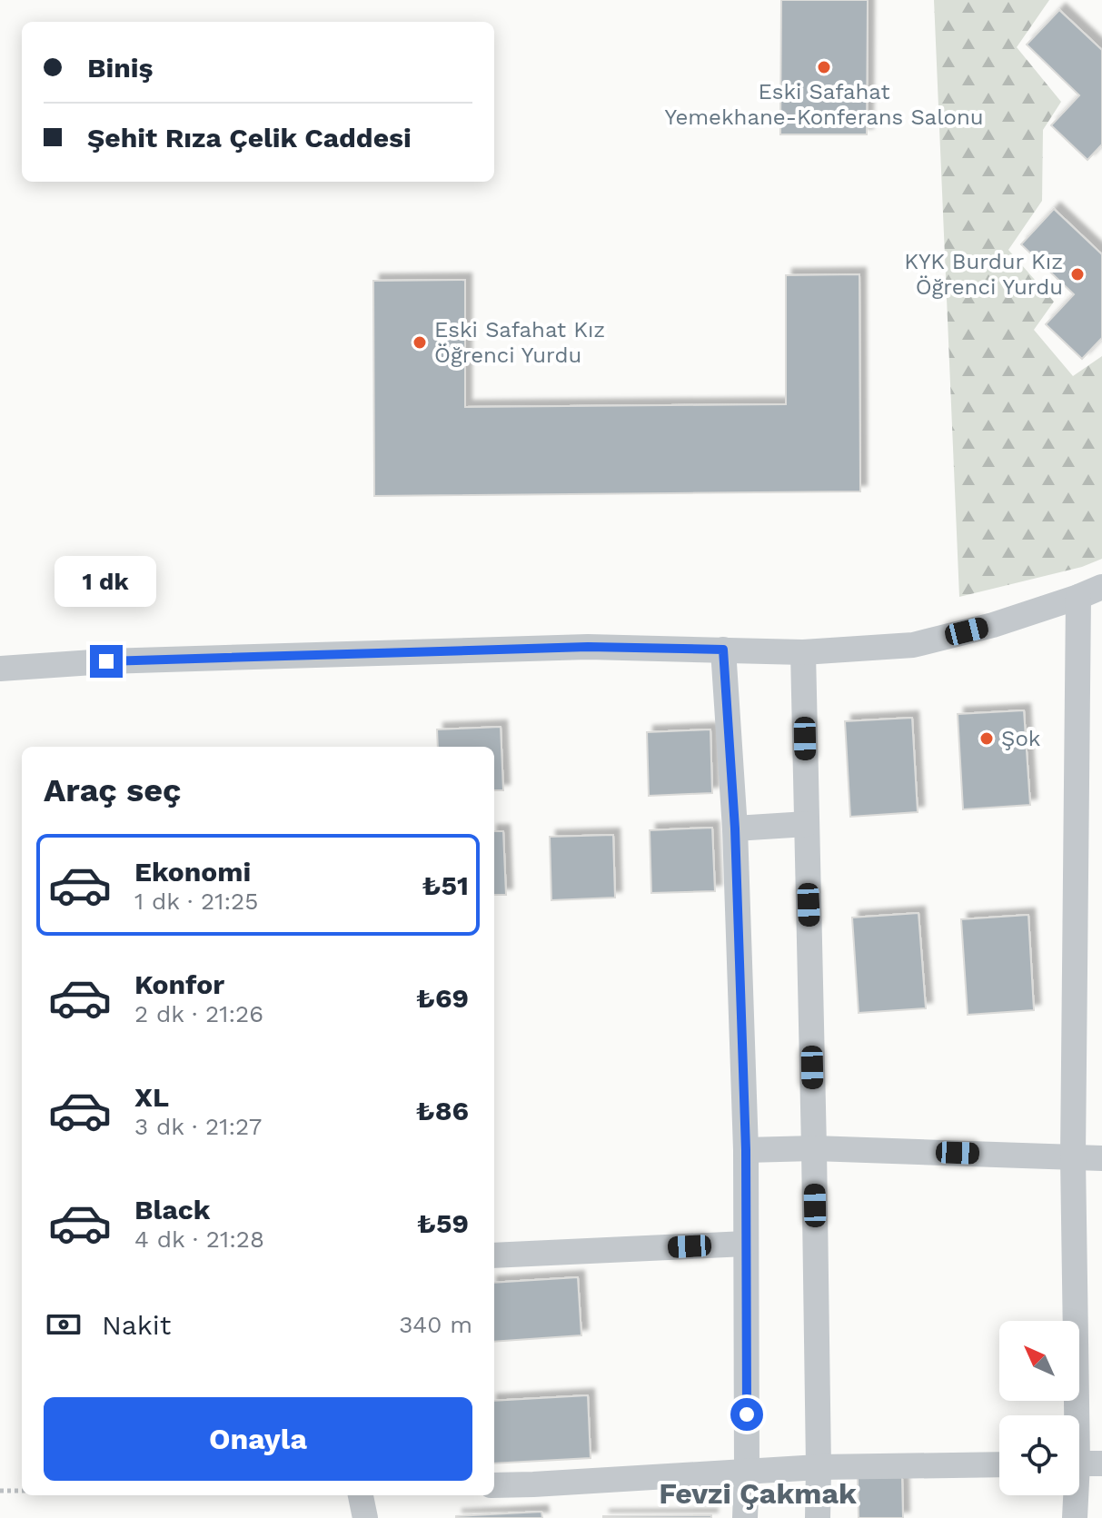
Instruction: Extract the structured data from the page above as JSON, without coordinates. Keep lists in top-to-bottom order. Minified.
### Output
{"districts":["Fevzi Çakmak"],"places":["Eski Safahat Yemekhane-Konferans Salonu","KYK Burdur Kız Öğrenci Yurdu","Eski Safahat Kız Öğrenci Yurdu","Şok"],"north":"top left","page":{"banner":["Biniş","Şehit Rıza Çelik Caddesi"],"bubble":"1 dk","heading":"Araç seç","list":[{"name":"Ekonomi","note":"1 dk · 21:25","value":"₺51"},{"name":"Konfor","note":"2 dk · 21:26","value":"₺69"},{"name":"XL","note":"3 dk · 21:27","value":"₺86"},{"name":"Black","note":"4 dk · 21:28","value":"₺59"}],"pay":["Nakit","340 m"],"buttons":"Onayla"}}
